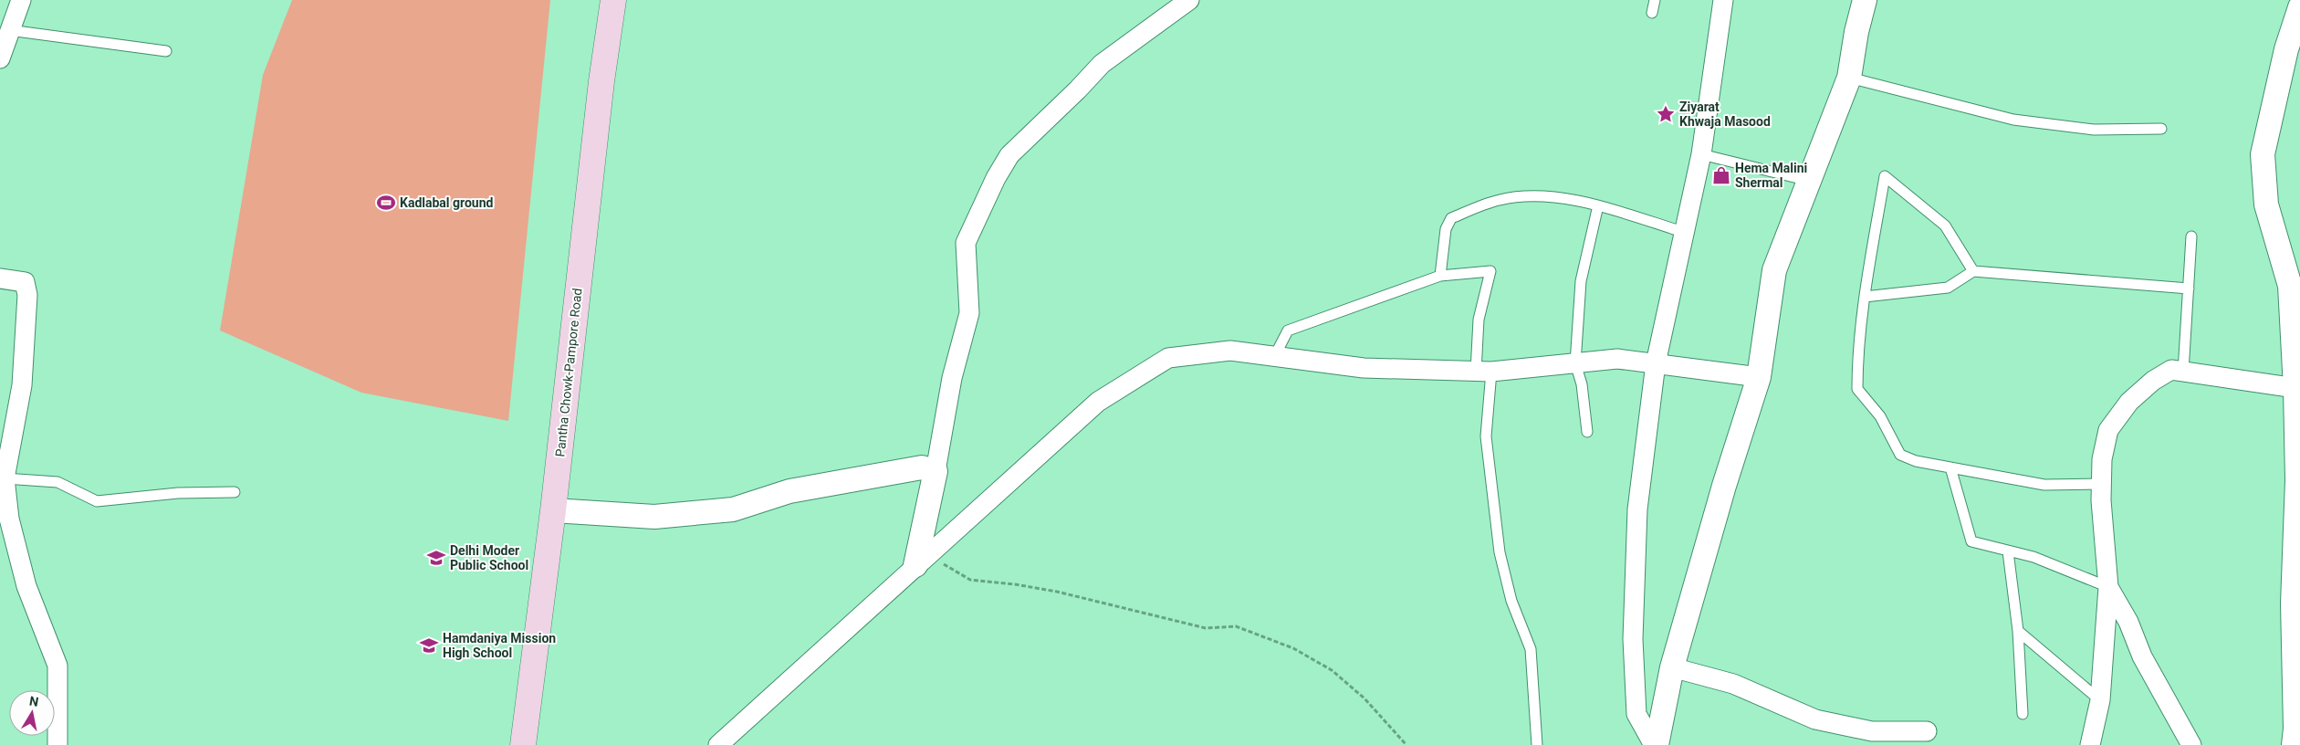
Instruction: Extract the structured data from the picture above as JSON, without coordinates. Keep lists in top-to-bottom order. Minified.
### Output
{"streets":{"main road":["Pantha Chowk-Pampore Road"]},"places":{"place":["Ziyarat Khwaja Masood"],"shop":["Hema Malini Shermal"],"sports":["Kadlabal ground"],"school or university":["Delhi Moder Public School","Hamdaniya Mission High School"]},"north":"top"}
